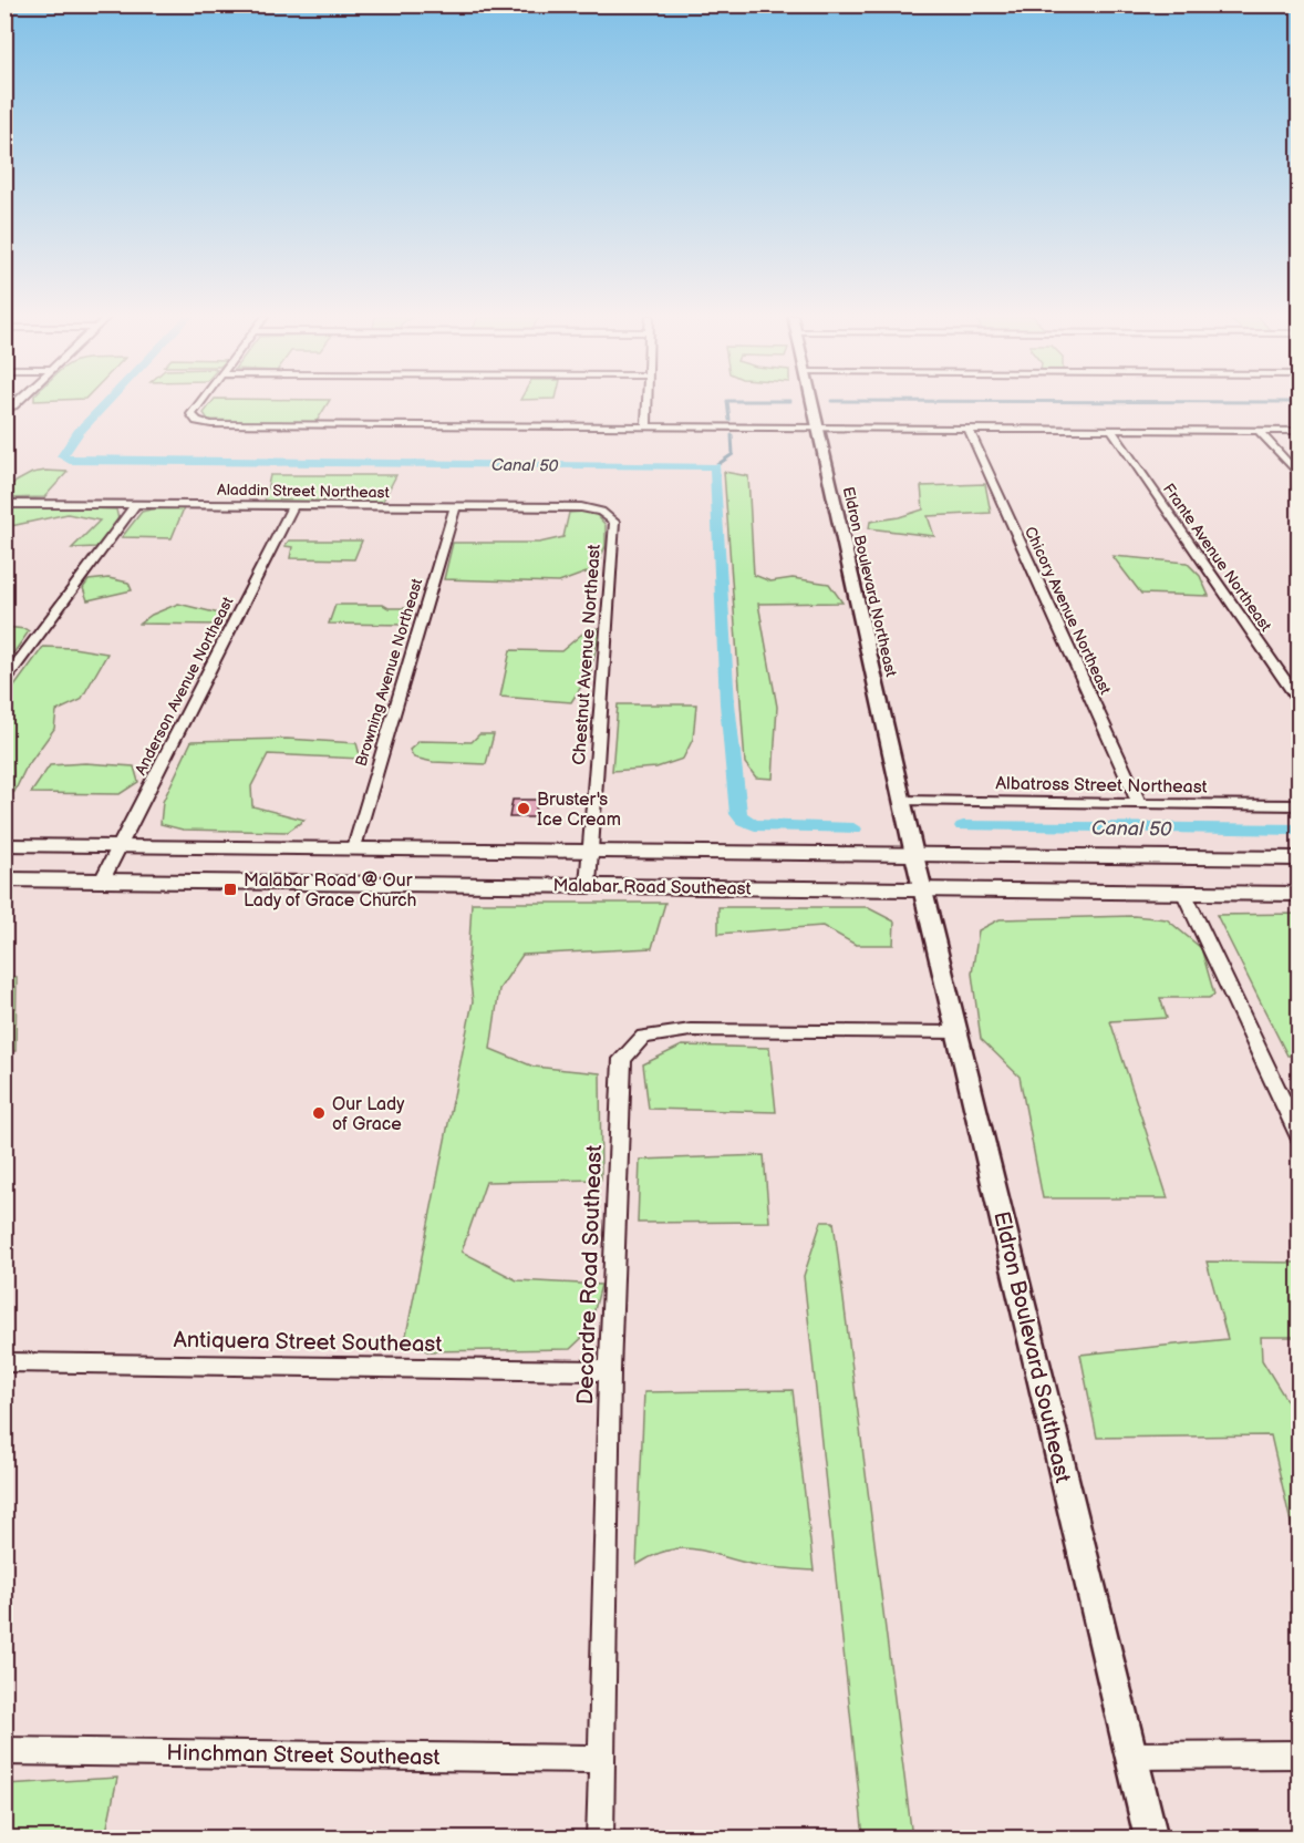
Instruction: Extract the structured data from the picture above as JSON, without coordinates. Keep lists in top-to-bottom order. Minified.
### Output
{"streets":{"main road":["Malabar Road Southeast"],"street":["Aladdin Street Northeast","Frante Avenue Northeast","Eldron Boulevard Northeast","Chicory Avenue Northeast","Chestnut Avenue Northeast","Browning Avenue Northeast","Anderson Avenue Northeast","Albatross Street Northeast","Decordre Road Southeast","Antiquera Street Southeast","Eldron Boulevard Southeast","Hinchman Street Southeast"]},"crossings":[["Aladdin Street Northeast","Chestnut Avenue Northeast"],["Aladdin Street Northeast","Browning Avenue Northeast"],["Aladdin Street Northeast","Anderson Avenue Northeast"],["Eldron Boulevard Northeast","Albatross Street Northeast"],["Eldron Boulevard Northeast","Malabar Road Southeast"],["Eldron Boulevard Northeast","Eldron Boulevard Southeast"],["Chicory Avenue Northeast","Albatross Street Northeast"],["Chestnut Avenue Northeast","Malabar Road Southeast"],["Browning Avenue Northeast","Malabar Road Southeast"],["Anderson Avenue Northeast","Malabar Road Southeast"],["Malabar Road Southeast","Eldron Boulevard Southeast"],["Decordre Road Southeast","Antiquera Street Southeast"],["Decordre Road Southeast","Eldron Boulevard Southeast"],["Decordre Road Southeast","Hinchman Street Southeast"]],"water":["Canal 50"],"places":{"other":["Bruster's Ice Cream","Our Lady of Grace"],"transit":["Malabar Road @ Our Lady of Grace Church"]}}
